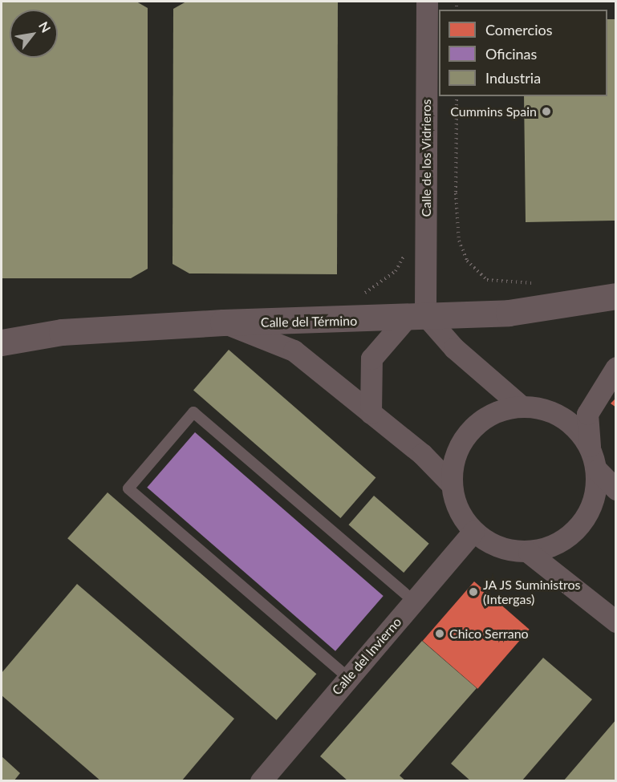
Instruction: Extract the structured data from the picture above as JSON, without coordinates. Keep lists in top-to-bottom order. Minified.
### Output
{"streets":{"street":["Calle de los Vidrieros","Calle del Término","Calle del Invierno"]},"crossings":[["Calle de los Vidrieros","Calle del Término"]],"places":["Cummins Spain","JA JS Suministros (Intergas)","Chico Serrano"],"legend":["Comercios","Oficinas","Industria"],"north":"top right"}
